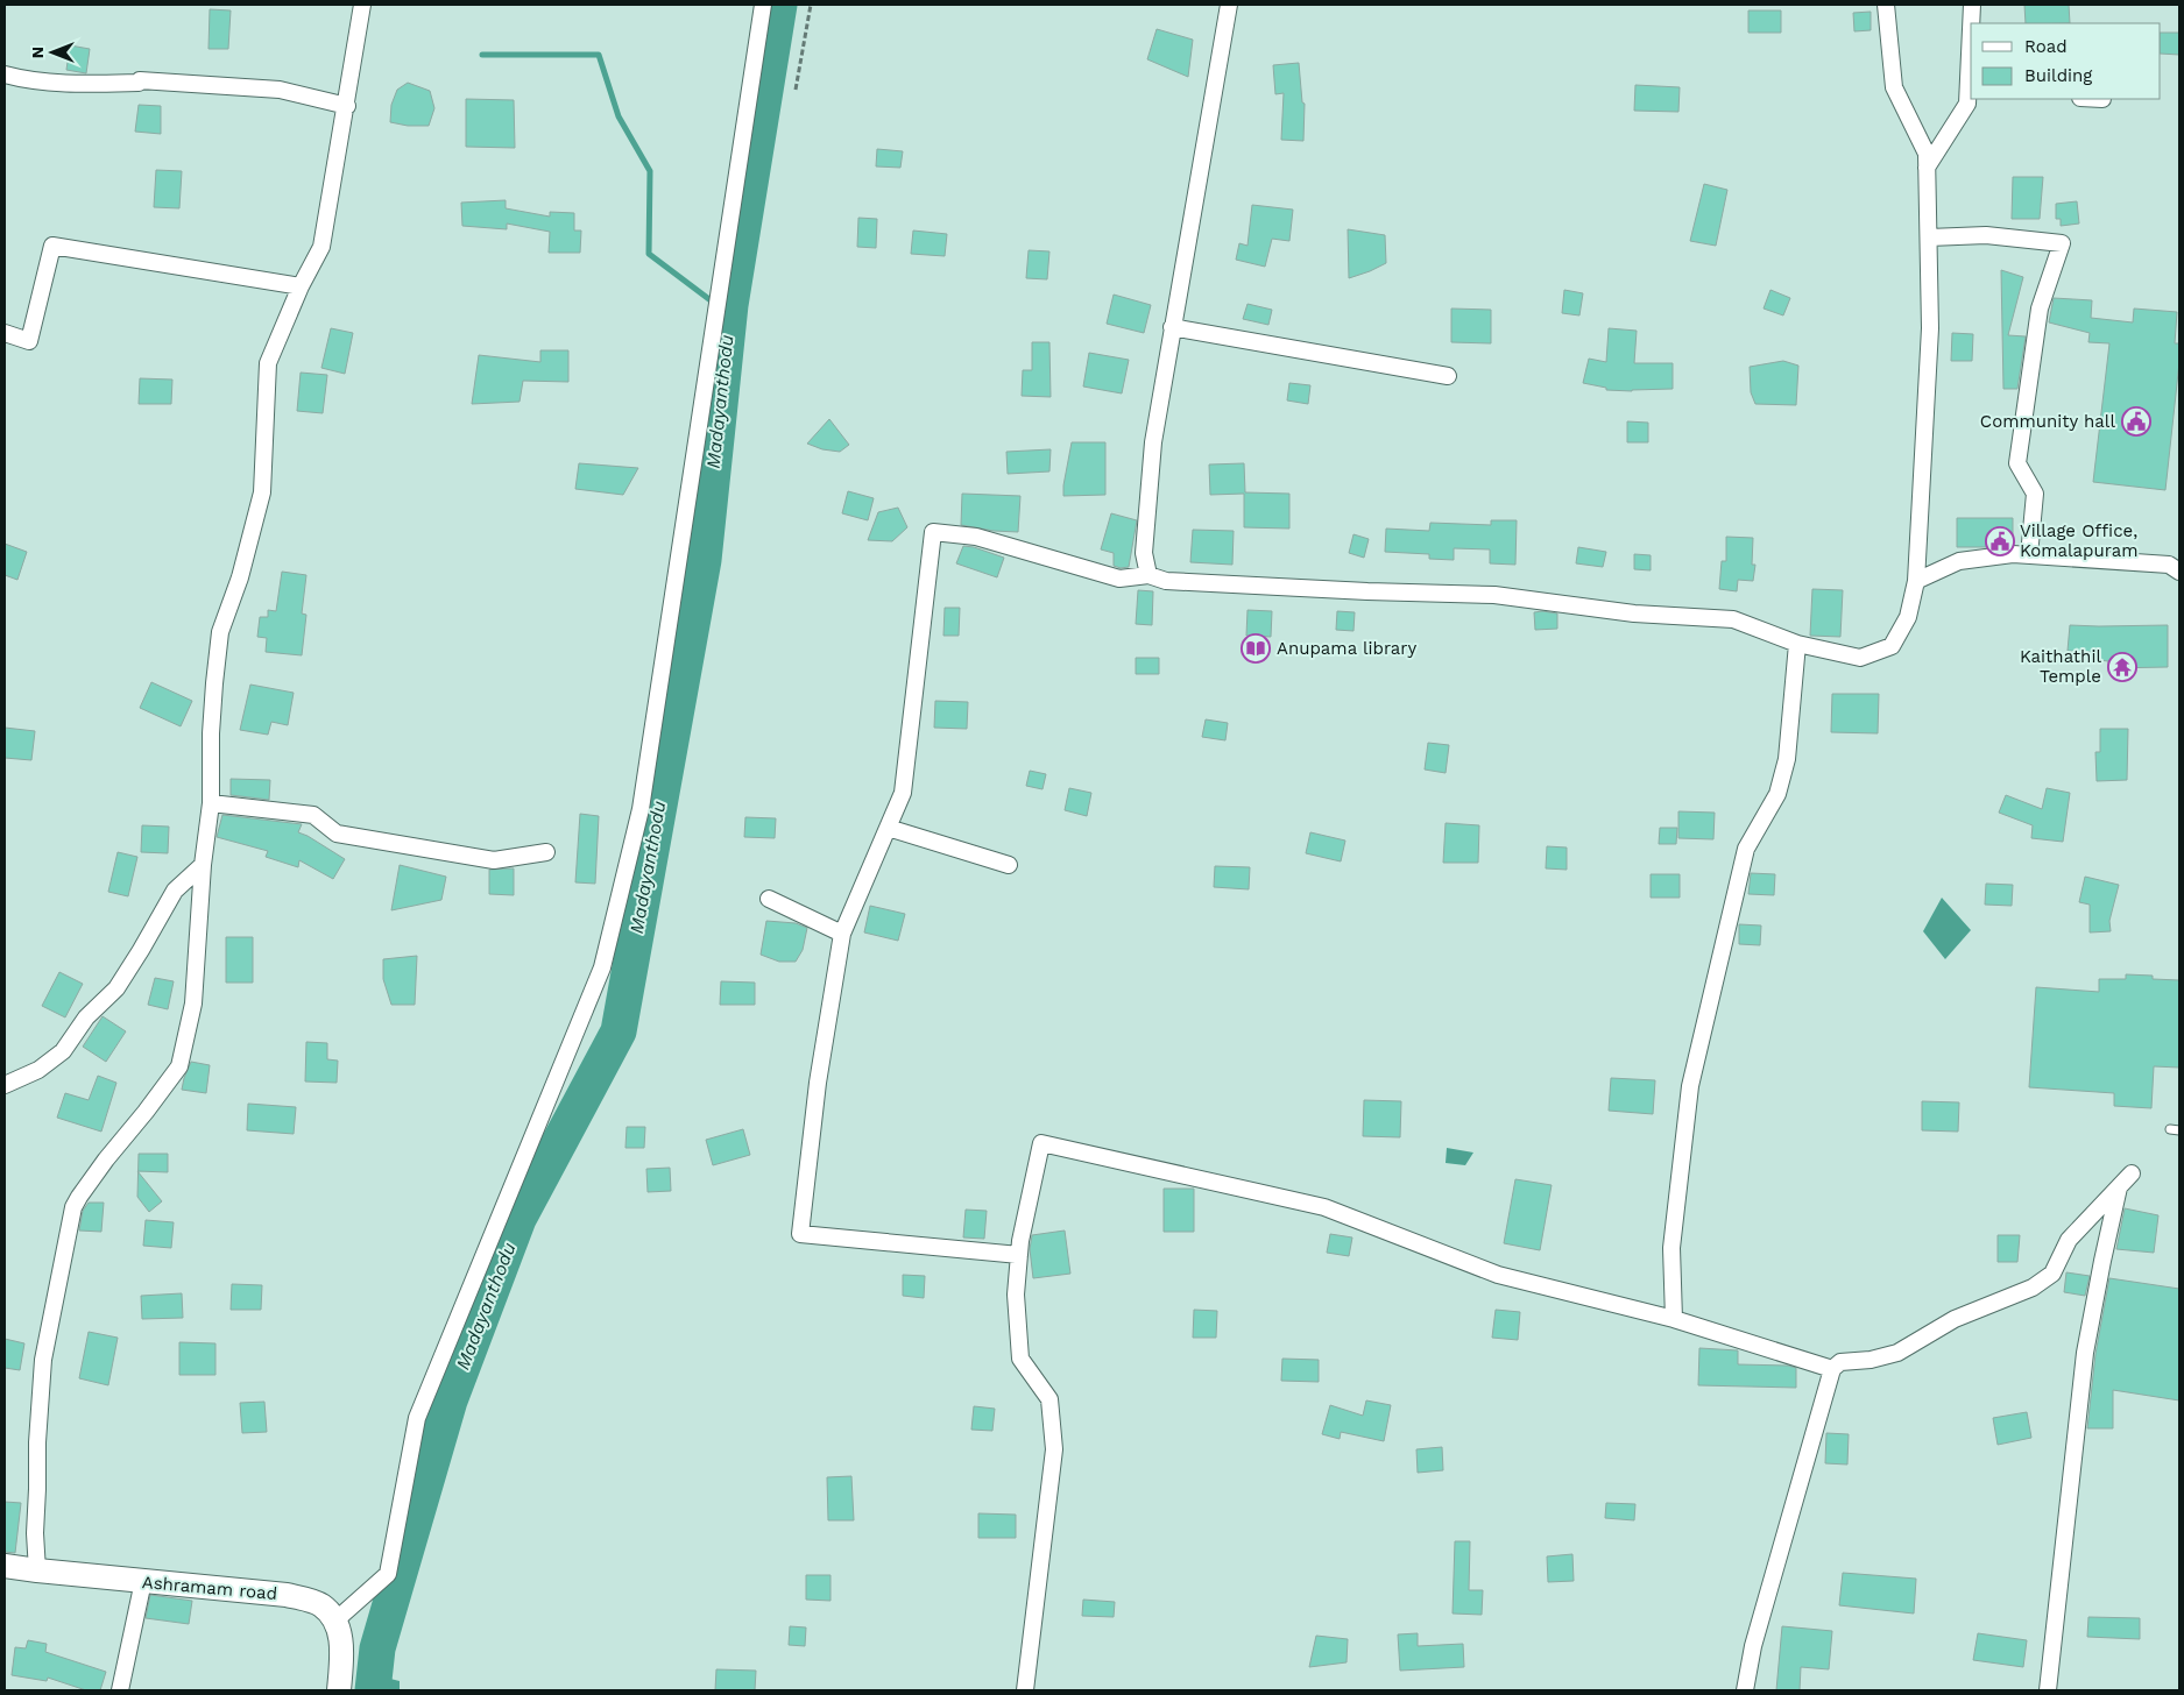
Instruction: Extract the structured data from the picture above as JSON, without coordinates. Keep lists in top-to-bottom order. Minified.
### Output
{"streets":{"main road":["Ashramam road"]},"water":["Madayanthodu"],"places":{"public building":["Community hall","Village Office, Komalapuram"],"library":["Anupama library"],"temple":["Kaithathil Temple"]},"legend":["Road","Building"],"north":"left"}
